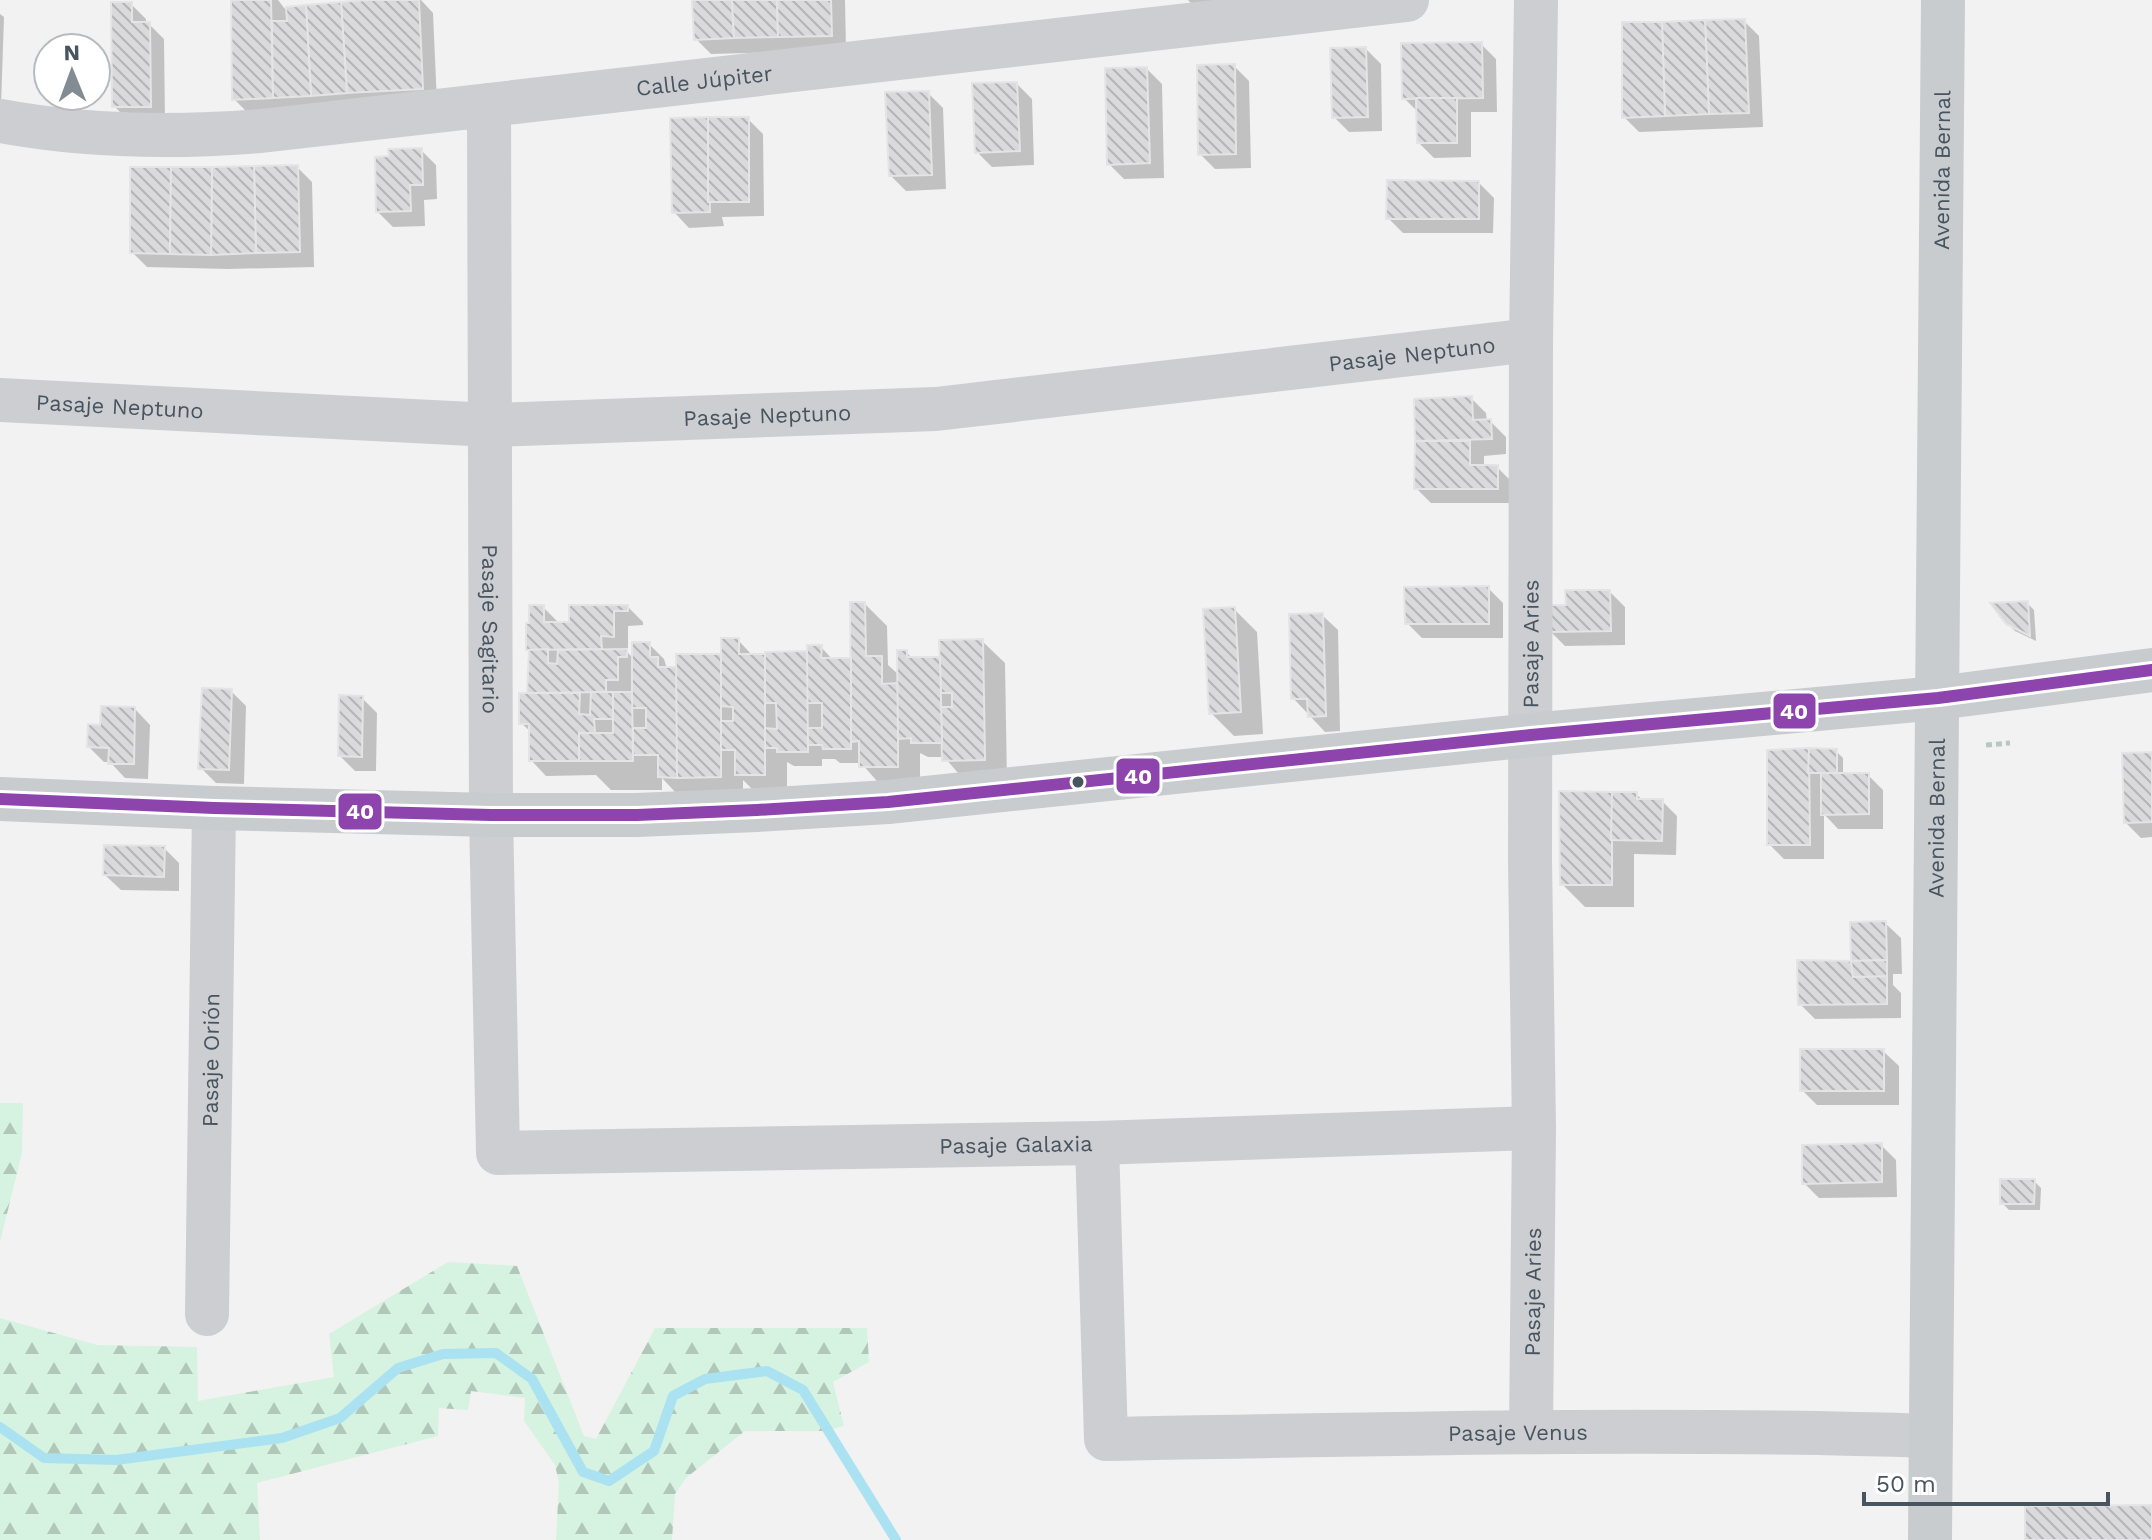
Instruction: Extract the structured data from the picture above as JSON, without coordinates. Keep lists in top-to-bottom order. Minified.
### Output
{"streets":{"main road":["Avenida Bernal"],"street":["Calle Júpiter","Pasaje Neptuno","Pasaje Sagitario","Pasaje Aries","Pasaje Orión","Pasaje Galaxia","Pasaje Venus"]},"crossings":[["Calle Júpiter","Pasaje Sagitario"],["Avenida Bernal","Pasaje Venus"],["Pasaje Neptuno","Pasaje Sagitario"],["Pasaje Neptuno","Pasaje Aries"],["Pasaje Sagitario","Pasaje Galaxia"],["Pasaje Aries","Pasaje Galaxia"],["Pasaje Aries","Pasaje Venus"],["Pasaje Galaxia","Pasaje Venus"]],"lines":["transit line 40"],"scale_bar":"50 m","north":"top"}
